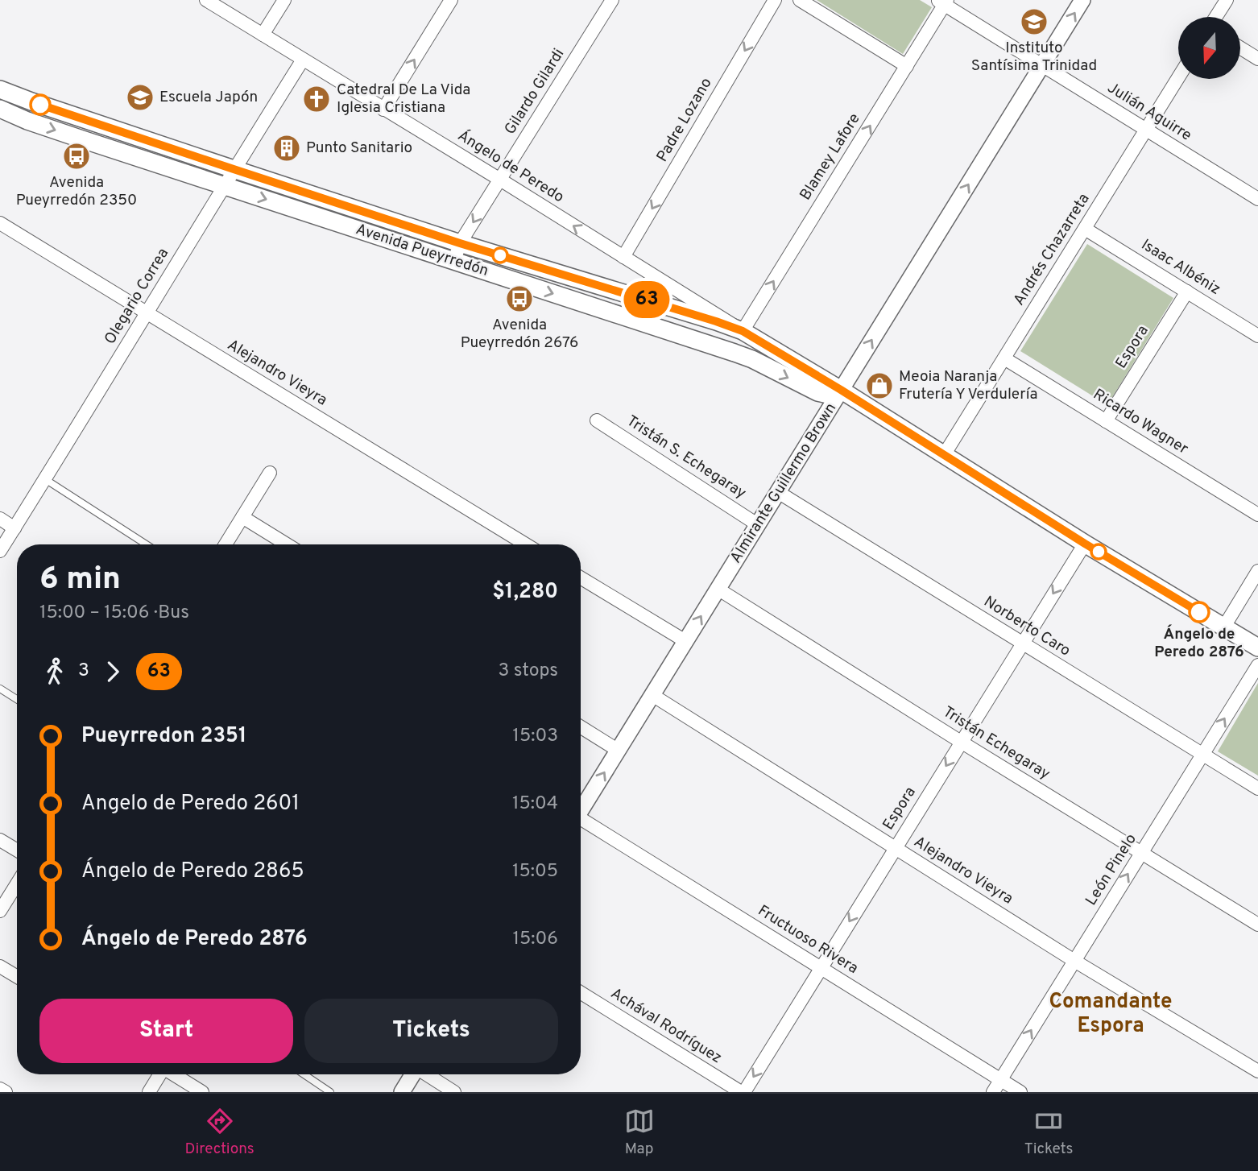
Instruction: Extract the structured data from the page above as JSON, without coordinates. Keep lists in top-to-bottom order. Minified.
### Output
{"streets":{"main road":["Avenida Pueyrredón"],"street":["Gilardo Gilardi","Julián Aguirre","Padre Lozano","Blamey Lafore","Ángelo de Peredo","Andrés Chazarreta","Isaac Albéniz","Olegario Correa","Espora","Alejandro Vieyra","Ricardo Wagner","Tristán S. Echegaray","Almirante Guillermo Brown","Norberto Caro","Tristán Echegaray","León Pinelo","Fructuoso Rivera","Achával Rodríguez"]},"crossings":[["Gilardo Gilardi","Ángelo de Peredo"],["Gilardo Gilardi","Avenida Pueyrredón"],["Julián Aguirre","Blamey Lafore"],["Julián Aguirre","Andrés Chazarreta"],["Julián Aguirre","Almirante Guillermo Brown"],["Padre Lozano","Ángelo de Peredo"],["Blamey Lafore","Ángelo de Peredo"],["Blamey Lafore","Avenida Pueyrredón"],["Ángelo de Peredo","Avenida Pueyrredón"],["Ángelo de Peredo","Olegario Correa"],["Andrés Chazarreta","Avenida Pueyrredón"],["Andrés Chazarreta","Isaac Albéniz"],["Andrés Chazarreta","Ricardo Wagner"],["Avenida Pueyrredón","Olegario Correa"],["Avenida Pueyrredón","Espora"],["Avenida Pueyrredón","Almirante Guillermo Brown"],["Isaac Albéniz","Espora"],["Olegario Correa","Alejandro Vieyra"],["Espora","Alejandro Vieyra"],["Espora","Ricardo Wagner"],["Espora","Norberto Caro"],["Espora","Tristán Echegaray"],["Espora","Fructuoso Rivera"],["Espora","Achával Rodríguez"],["Alejandro Vieyra","Almirante Guillermo Brown"],["Alejandro Vieyra","León Pinelo"],["Tristán S. Echegaray","Almirante Guillermo Brown"],["Almirante Guillermo Brown","Norberto Caro"],["Almirante Guillermo Brown","Tristán Echegaray"],["Norberto Caro","León Pinelo"],["Tristán Echegaray","León Pinelo"],["León Pinelo","Fructuoso Rivera"]],"one_way":["Padre Lozano","Blamey Lafore","Espora","Almirante Guillermo Brown","León Pinelo"],"districts":["Comandante Espora"],"places":{"school or university":["Instituto Santísima Trinidad","Escuela Japón"],"church":["Catedral De La Vida Iglesia Cristiana"],"building":["Punto Sanitario"],"bus stop":["Avenida Pueyrredón 2350","Avenida Pueyrredón 2676"],"shop":["Meoia Naranja Frutería Y Verdulería"],"other":["Ángelo de Peredo 2876"]},"lines":["bus line 63"],"north":"bottom","page":{"on_map":"63","heading":["6 min","15:00 – 15:06 · Bus","$1,280"],"legs":["3","63","3 stops"],"list":[{"name":"Pueyrredon 2351","value":"15:03"},{"name":"Angelo de Peredo 2601","value":"15:04"},{"name":"Ángelo de Peredo 2865","value":"15:05"},{"name":"Ángelo de Peredo 2876","value":"15:06"}],"buttons":["Start","Tickets"],"tabs":["Directions","Map","Tickets"]}}
